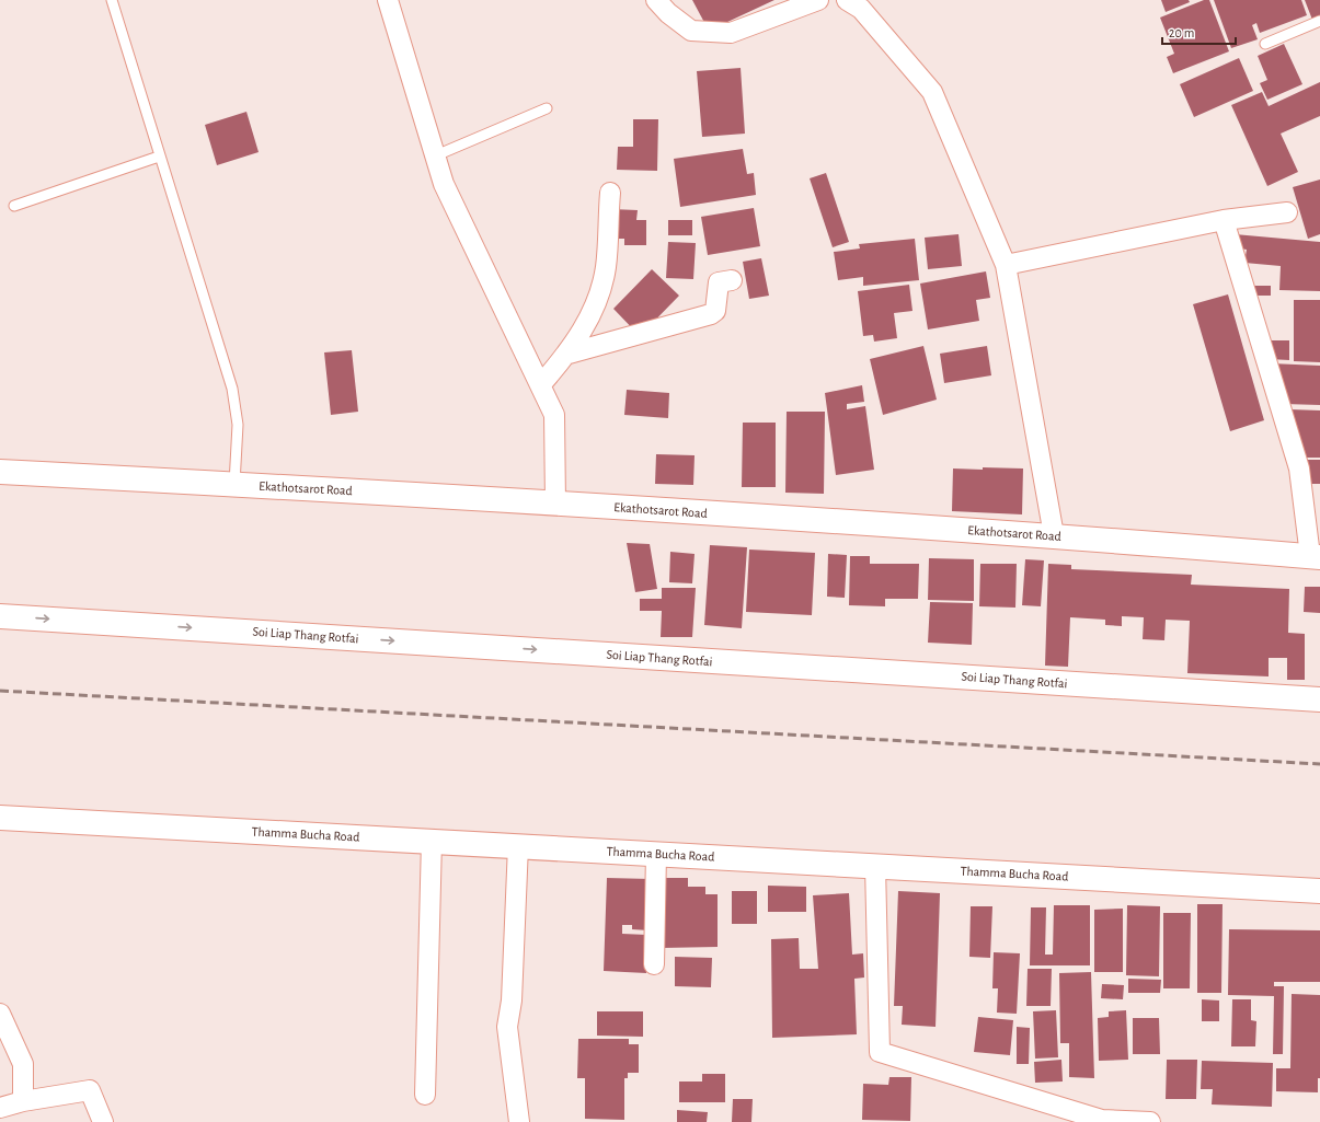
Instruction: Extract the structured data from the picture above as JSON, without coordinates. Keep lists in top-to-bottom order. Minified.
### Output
{"streets":{"main road":["Ekathotsarot Road","Soi Liap Thang Rotfai","Thamma Bucha Road"]},"one_way":["Soi Liap Thang Rotfai"],"scale_bar":"20 m"}
